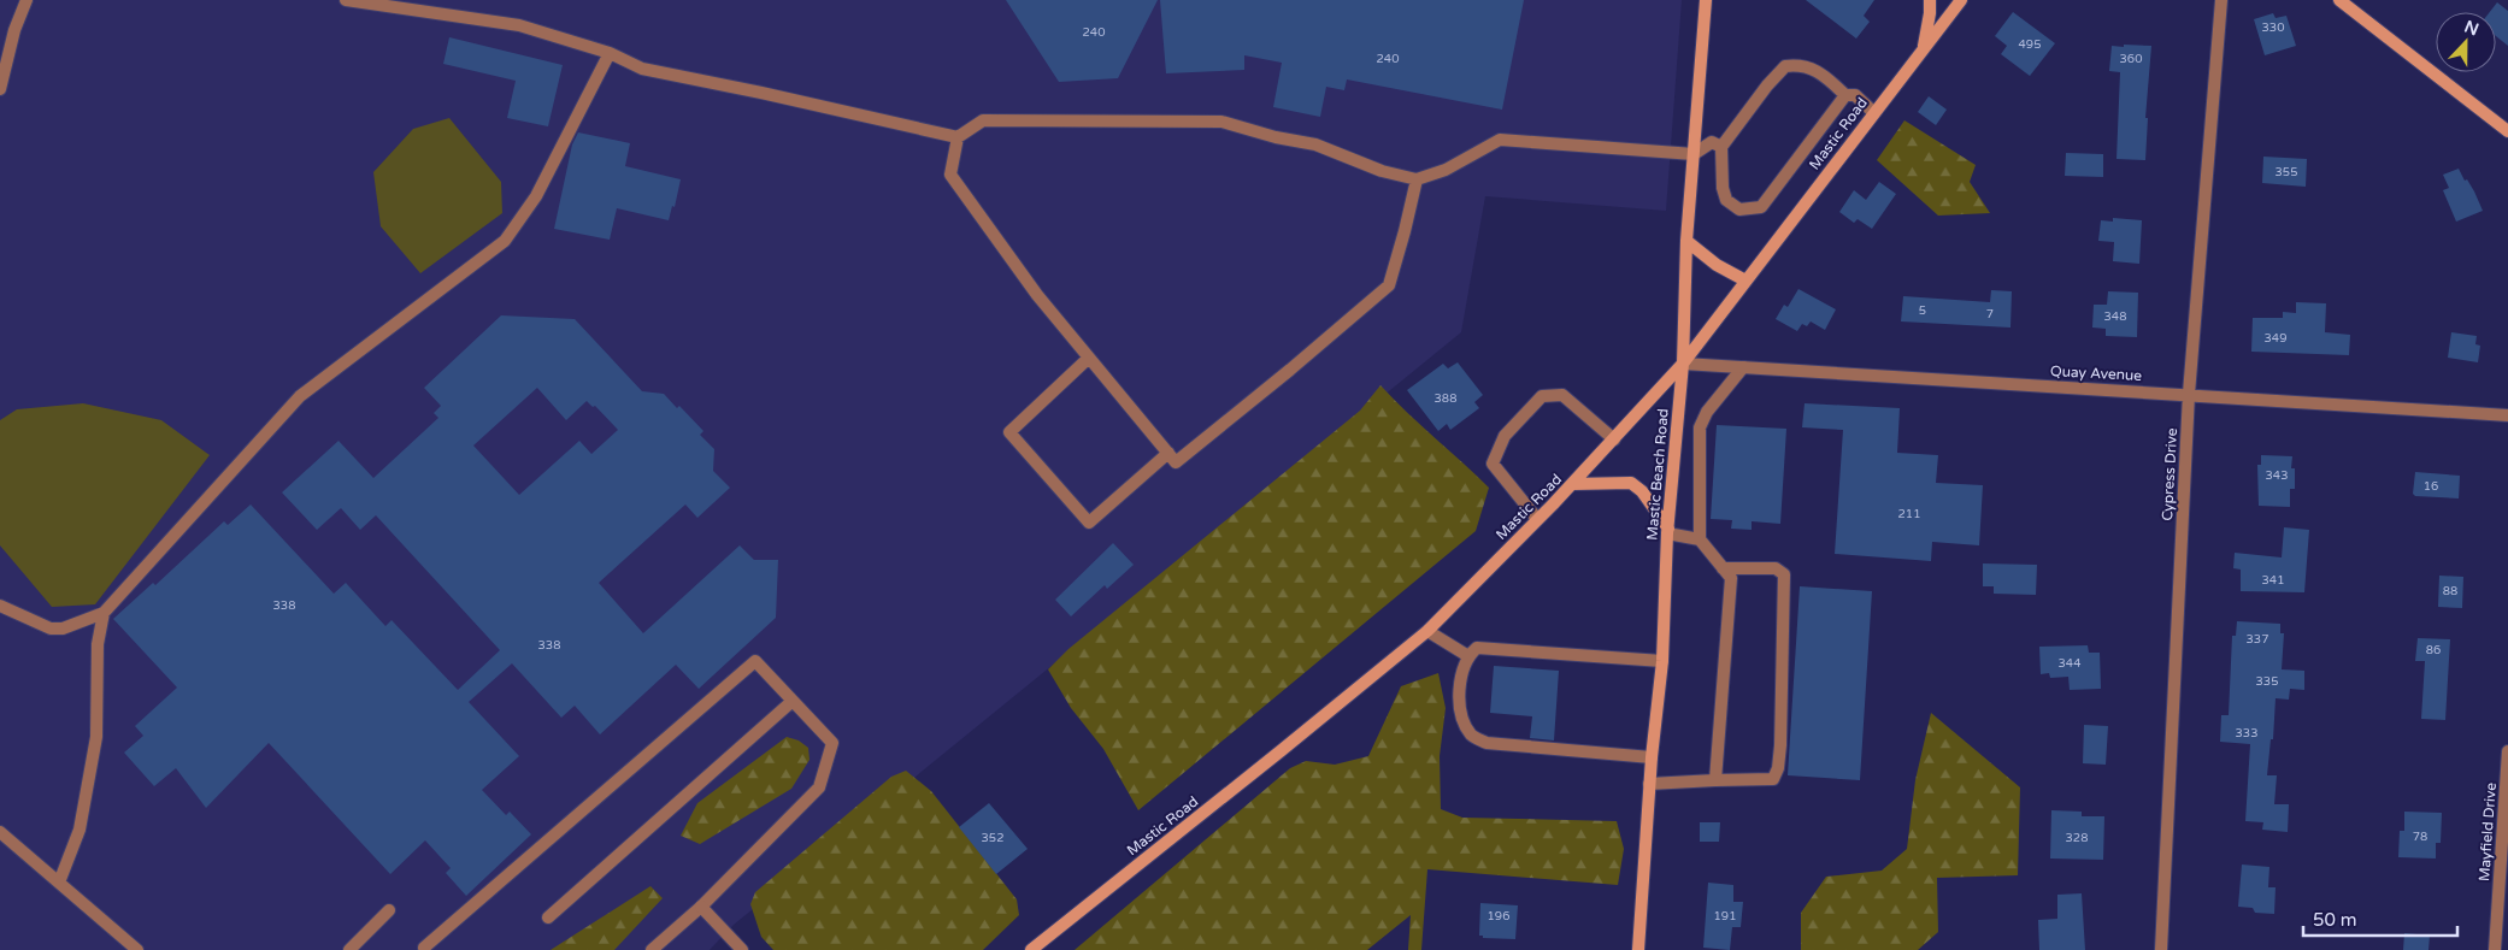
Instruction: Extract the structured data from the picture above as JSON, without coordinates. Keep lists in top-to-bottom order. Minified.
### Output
{"streets":{"street":["Mastic Road","Quay Avenue","Mastic Beach Road","Cypress Drive","Mayfield Drive"]},"crossings":[["Mastic Road","Quay Avenue"],["Mastic Road","Mastic Beach Road"],["Quay Avenue","Mastic Beach Road"],["Quay Avenue","Cypress Drive"]],"house_numbers":["330","240","495","240","360","355","5","7","348","349","388","343","16","211","341","88","338","337","338","86","344","335","333","78","352","328","196","191"],"scale_bar":"50 m","north":"top"}
